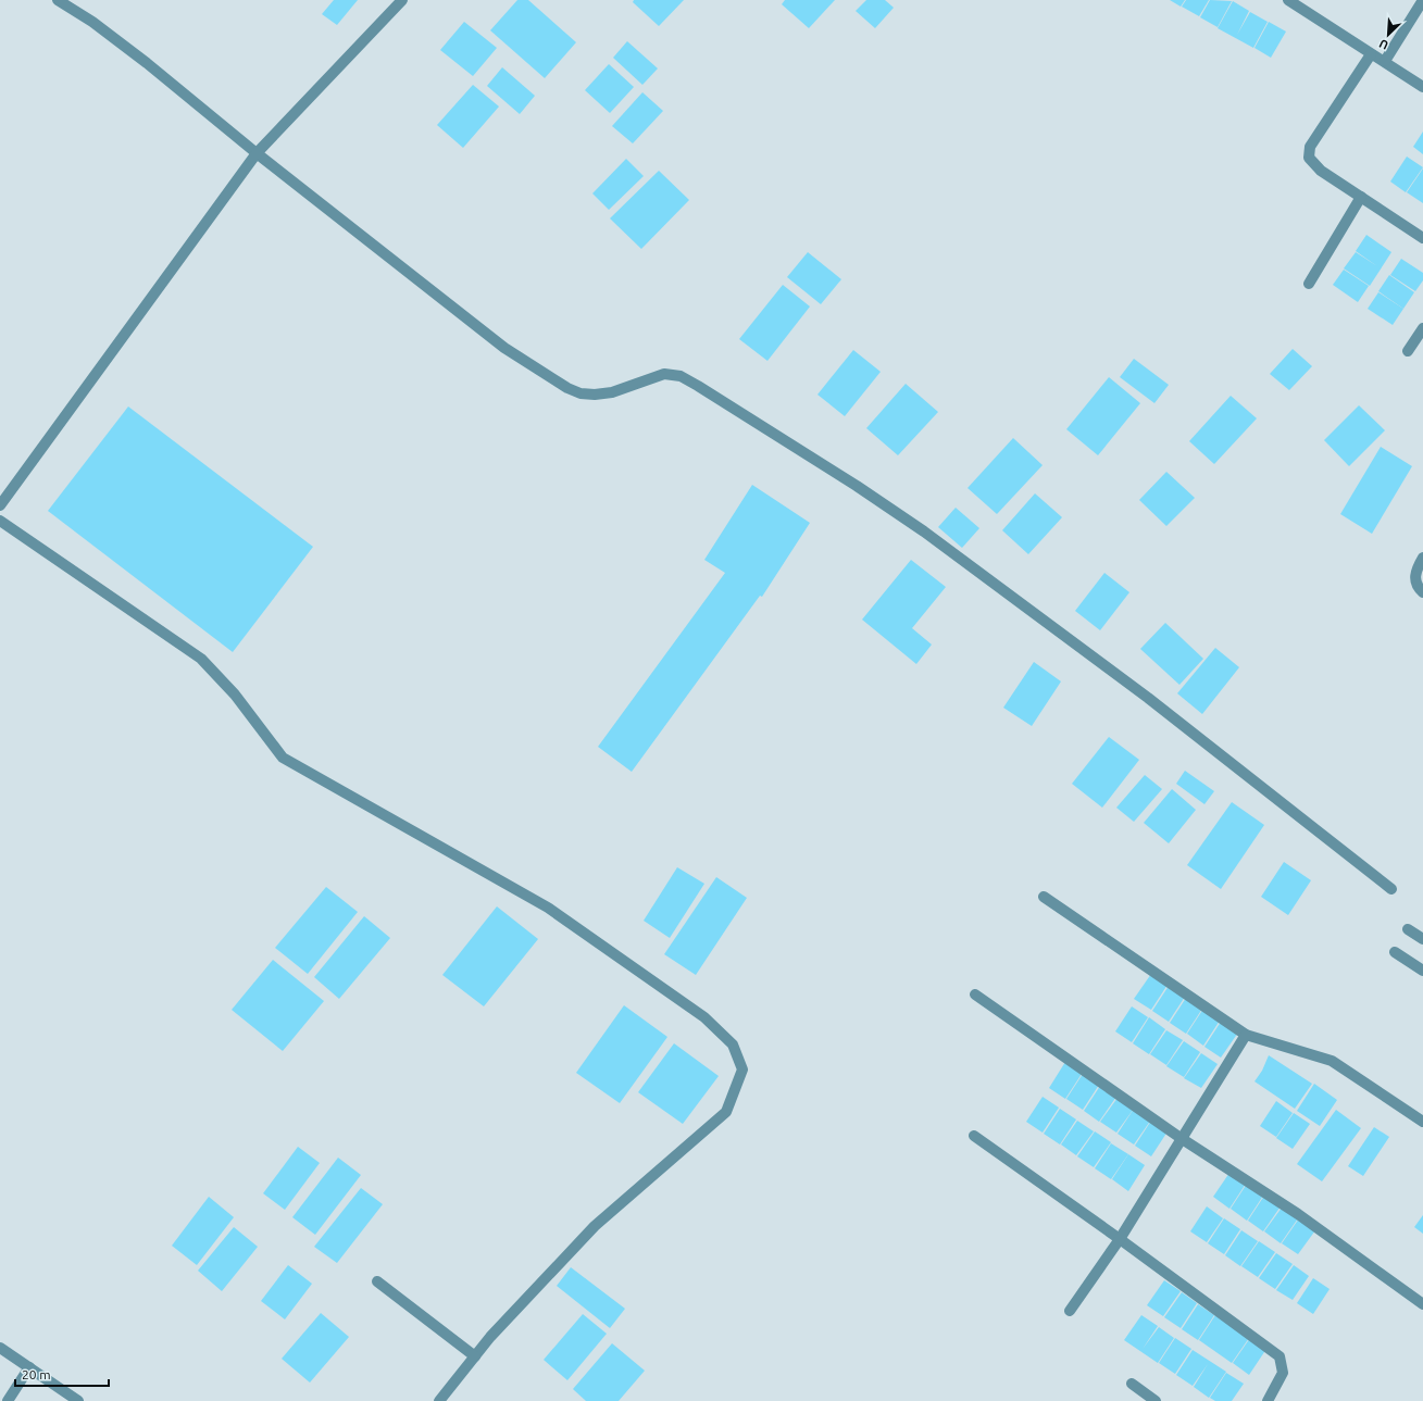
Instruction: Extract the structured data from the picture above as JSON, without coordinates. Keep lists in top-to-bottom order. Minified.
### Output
{"scale_bar":"20 m","north":"bottom left"}
